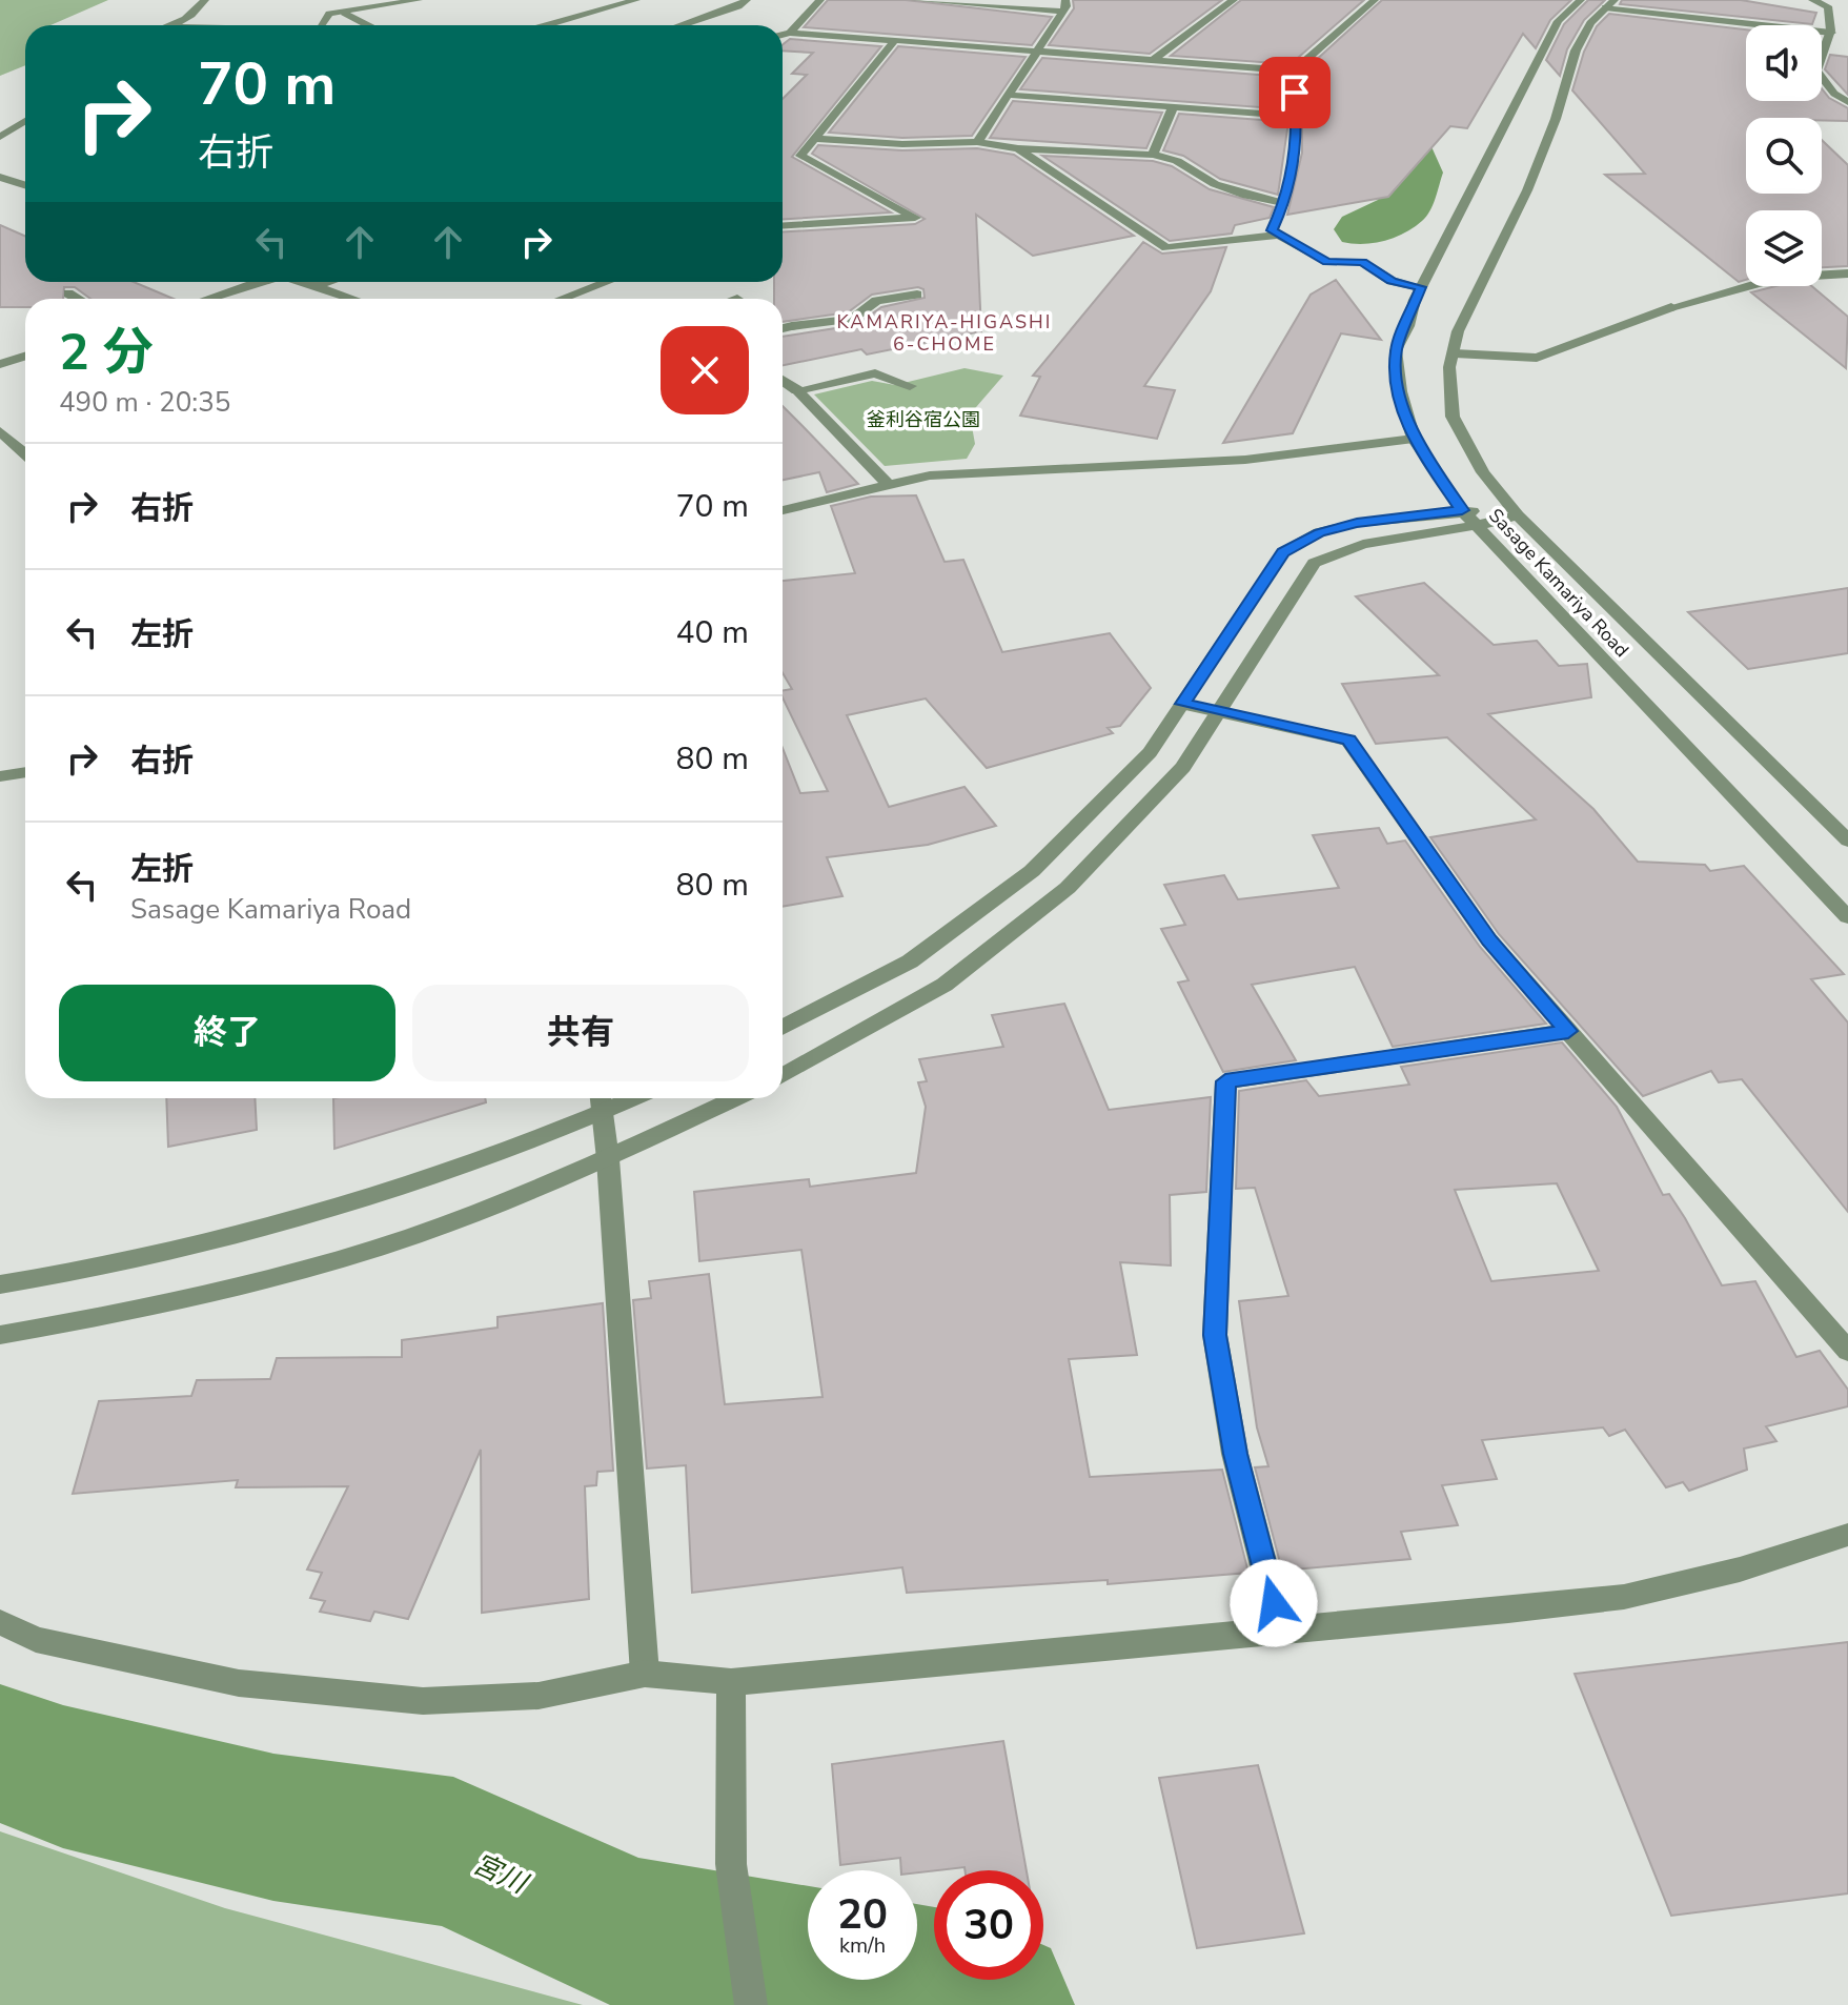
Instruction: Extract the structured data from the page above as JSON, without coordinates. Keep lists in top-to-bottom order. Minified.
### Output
{"streets":{"street":["Sasage Kamariya Road"]},"districts":["KAMARIYA-HIGASHI 6-CHOME"],"water":["宮川"],"parks":["釜利谷宿公園"],"page":{"turn":["70 m","右折"],"heading":["2 分","490 m · 20:35"],"list":[{"name":"右折","value":"70 m"},{"name":"左折","value":"40 m"},{"name":"右折","value":"80 m"},{"name":"左折","note":"Sasage Kamariya Road","value":"80 m"}],"buttons":["終了","共有"],"speed":"20 km/h","limit":"30"}}
